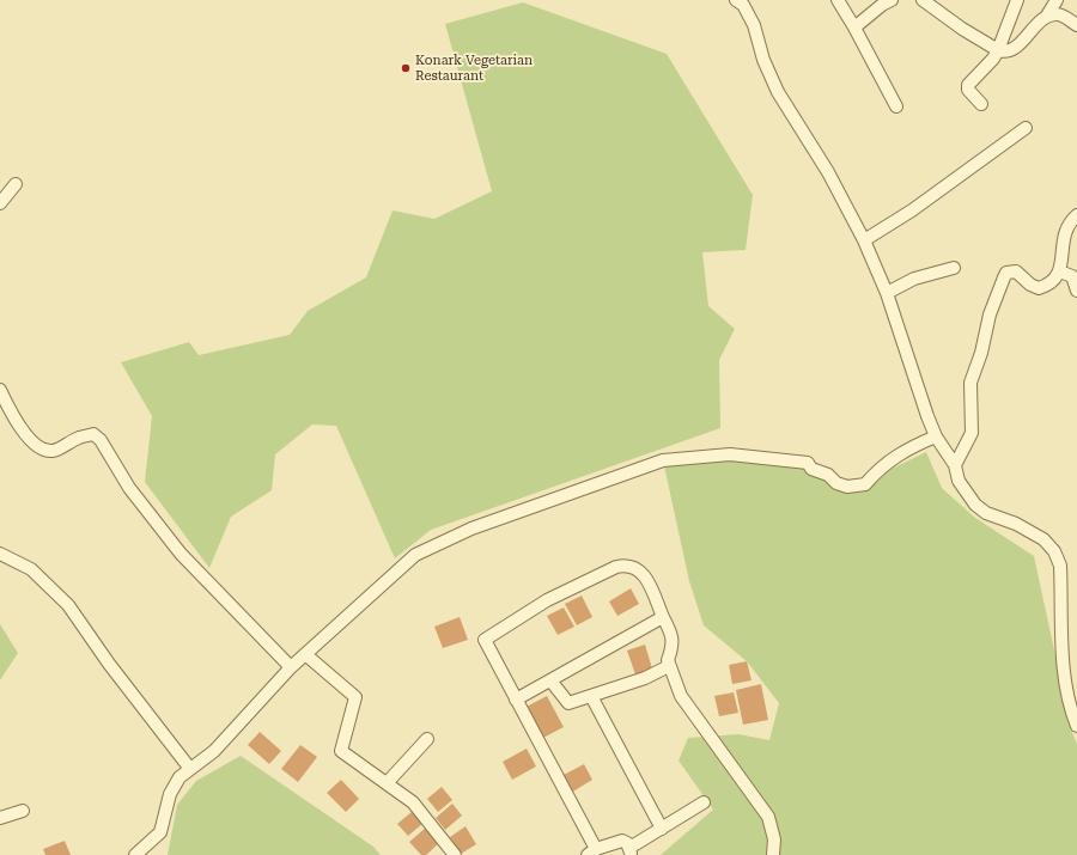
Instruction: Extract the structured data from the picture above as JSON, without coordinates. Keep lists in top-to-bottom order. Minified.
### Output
{"places":["Konark Vegetarian Restaurant"]}
